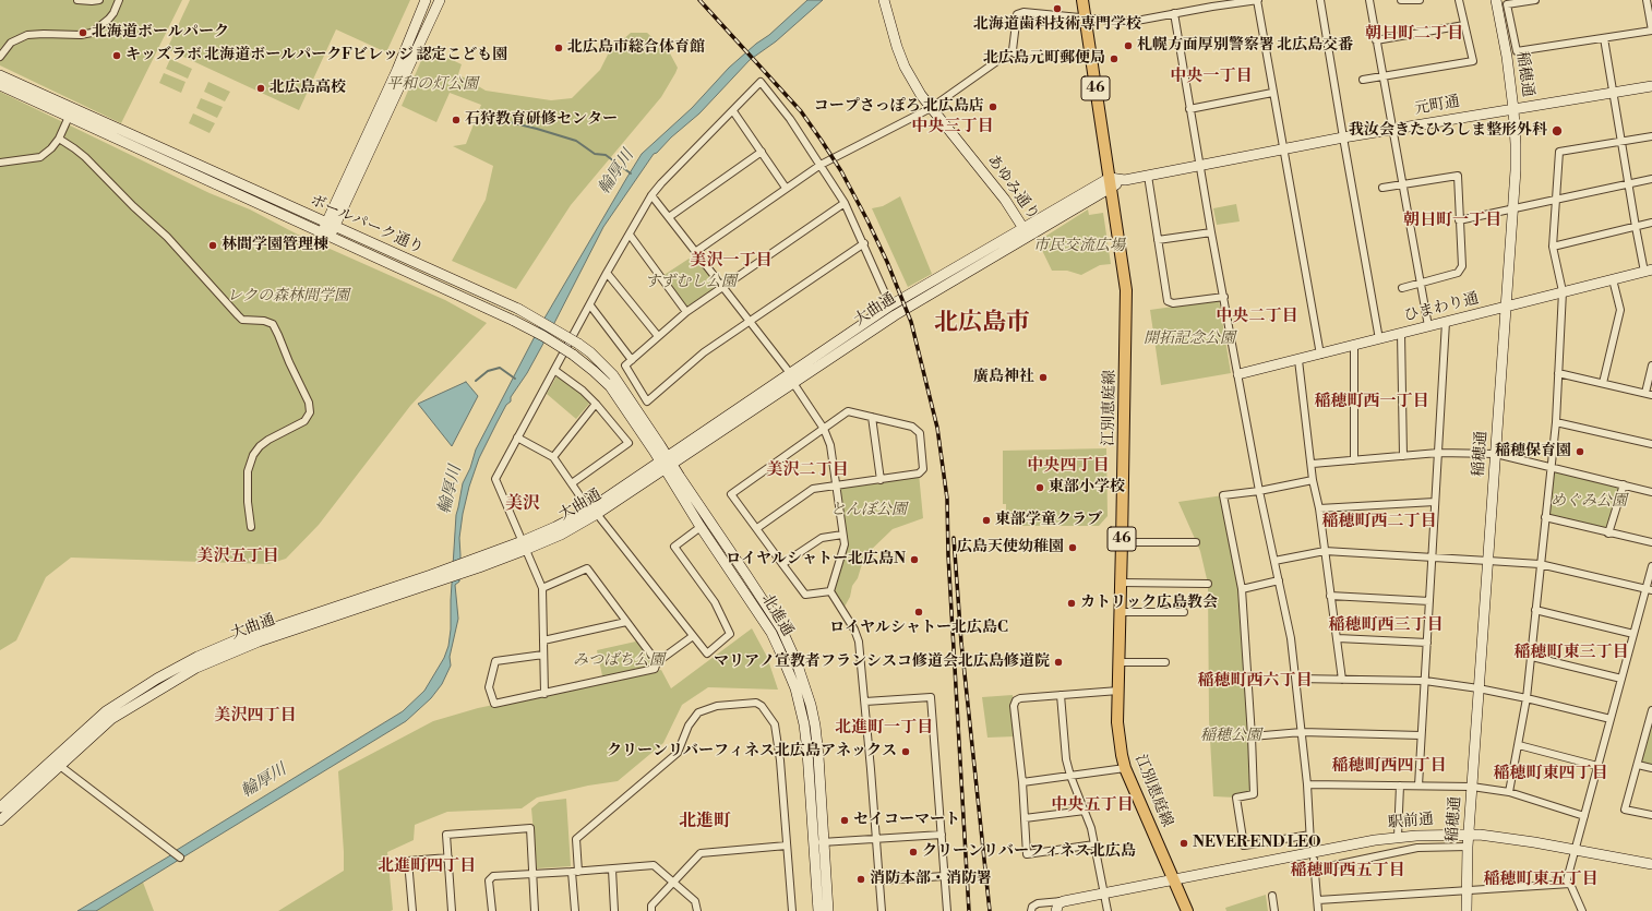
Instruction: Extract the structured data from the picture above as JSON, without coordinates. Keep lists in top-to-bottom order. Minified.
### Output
{"streets":{"main road":["46","江別恵庭線"],"street":["稲穂通","元町通","あゆみ通り","ボールパーク通り","ひまわり通","大曲通","北進通","駅前通"]},"crossings":[["稲穂通","元町通"],["稲穂通","ひまわり通"],["稲穂通","駅前通"],["元町通","大曲通"],["元町通","江別恵庭線"],["あゆみ通り","大曲通"],["ボールパーク通り","大曲通"],["ボールパーク通り","北進通"],["大曲通","江別恵庭線"],["大曲通","北進通"],["江別恵庭線","駅前通"]],"districts":["朝日町二丁目","中央一丁目","中央三丁目","朝日町一丁目","美沢一丁目","中央二丁目","北広島市","稲穂町西一丁目","中央四丁目","美沢二丁目","美沢","稲穂町西二丁目","美沢五丁目","稲穂町西三丁目","稲穂町東三丁目","稲穂町西六丁目","美沢四丁目","北進町一丁目","稲穂町西四丁目","稲穂町東四丁目","中央五丁目","北進町","北進町四丁目","稲穂町西五丁目","稲穂町東五丁目"],"water":["輪厚川"],"parks":["平和の灯公園","市民交流広場","すずむし公園","レクの森林間学園","開拓記念公園","めぐみ公園","とんぼ公園","みつばち公園","稲穂公園"],"places":["北海道歯科技術専門学校","北海道ボールパーク","札幌方面厚別警察署 北広島交番","北広島市総合体育館","キッズラボ 北海道ボールパークFビレッジ 認定こども園","北広島元町郵便局","北広島高校","コープさっぽろ 北広島店","石狩教育研修センター","我汝会きたひろしま整形外科","林間学園管理棟","廣島神社","稲穂保育園","東部小学校","東部学童クラブ","広島天使幼稚園","ロイヤルシャトー北広島N","カトリック広島教会","ロイヤルシャトー北広島C","マリアノ宣教者フランシスコ修道会北広島修道院","クリーンリバーフィネス北広島アネックス","セイコーマート","NEVER END LEO","クリーンリバーフィネス北広島","消防本部・消防署"]}
